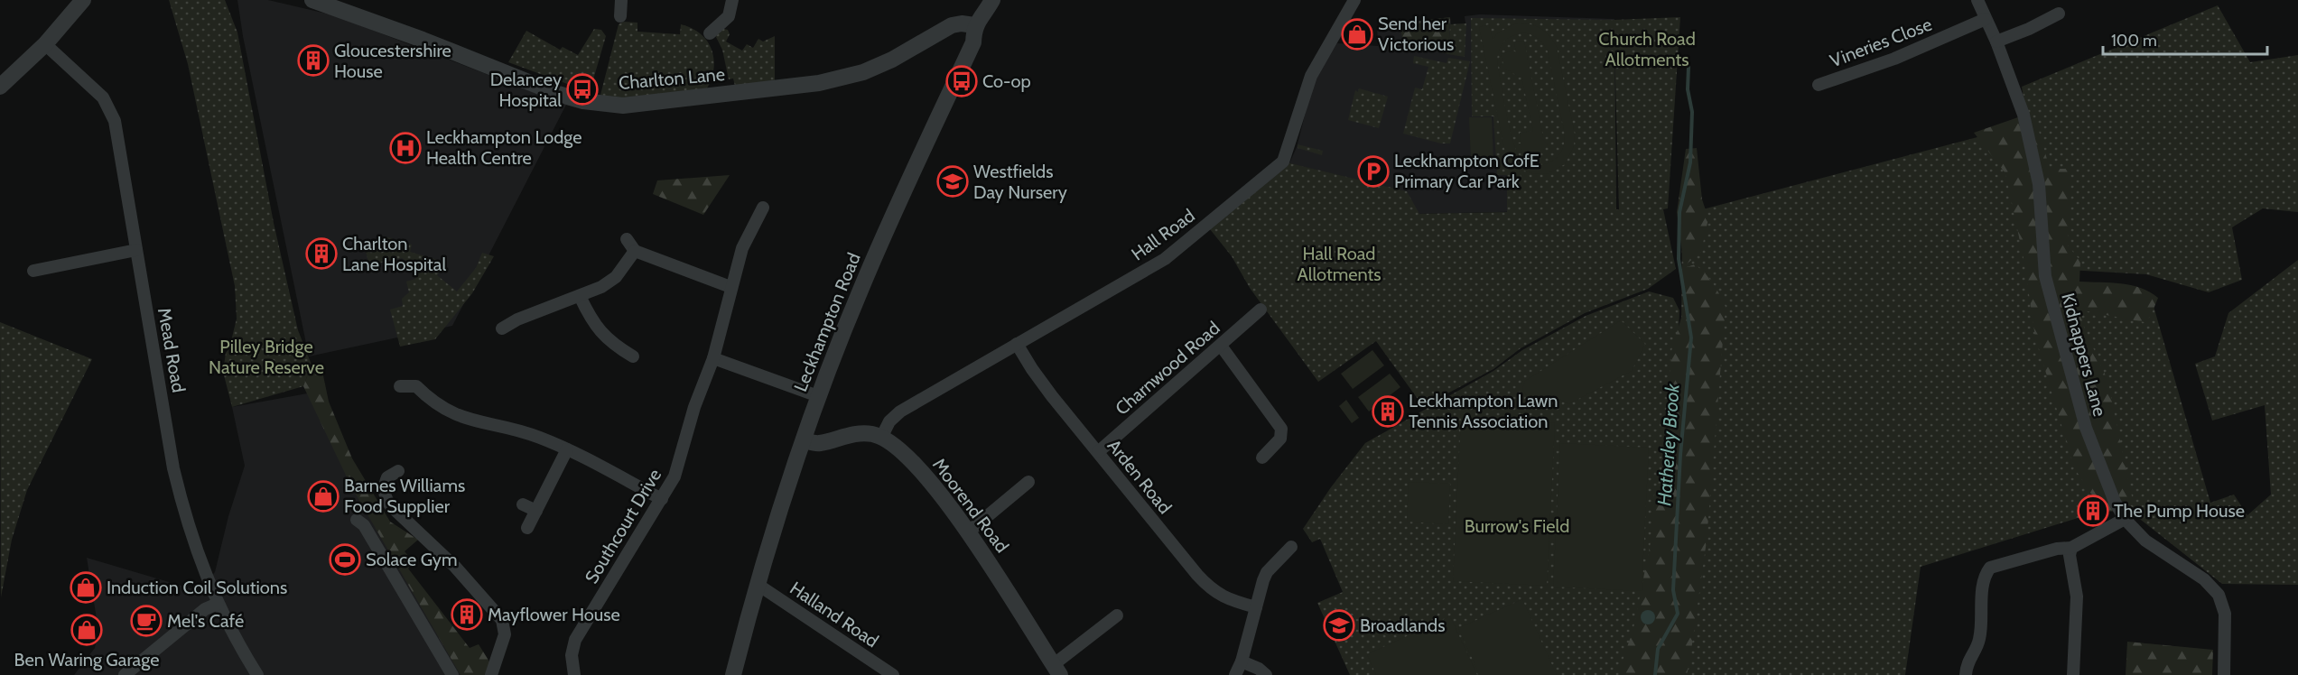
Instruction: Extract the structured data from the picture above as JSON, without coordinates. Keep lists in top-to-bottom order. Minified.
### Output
{"streets":{"street":["Vineries Close","Charlton Lane","Hall Road","Leckhampton Road","Mead Road","Kidnappers Lane","Charnwood Road","Arden Road","Moorend Road","Southcourt Drive","Halland Road"]},"crossings":[["Vineries Close","Kidnappers Lane"],["Charlton Lane","Leckhampton Road"],["Hall Road","Arden Road"],["Hall Road","Moorend Road"],["Leckhampton Road","Halland Road"],["Charnwood Road","Arden Road"]],"water":["Hatherley Brook"],"parks":["Church Road Allotments","Hall Road Allotments","Pilley Bridge Nature Reserve","Burrow's Field"],"places":{"shop":["Send her Victorious","Barnes Williams Food Supplier","Induction Coil Solutions","Ben Waring Garage"],"building":["Gloucestershire House","Charlton Lane Hospital","Leckhampton Lawn Tennis Association","The Pump House","Mayflower House"],"bus stop":["Co-op","Delancey Hospital"],"hospital":["Leckhampton Lodge Health Centre"],"parking":["Leckhampton CofE Primary Car Park"],"school or university":["Westfields Day Nursery","Broadlands"],"sports":["Solace Gym"],"cafe":["Mel's Café"]},"scale_bar":"100 m"}
